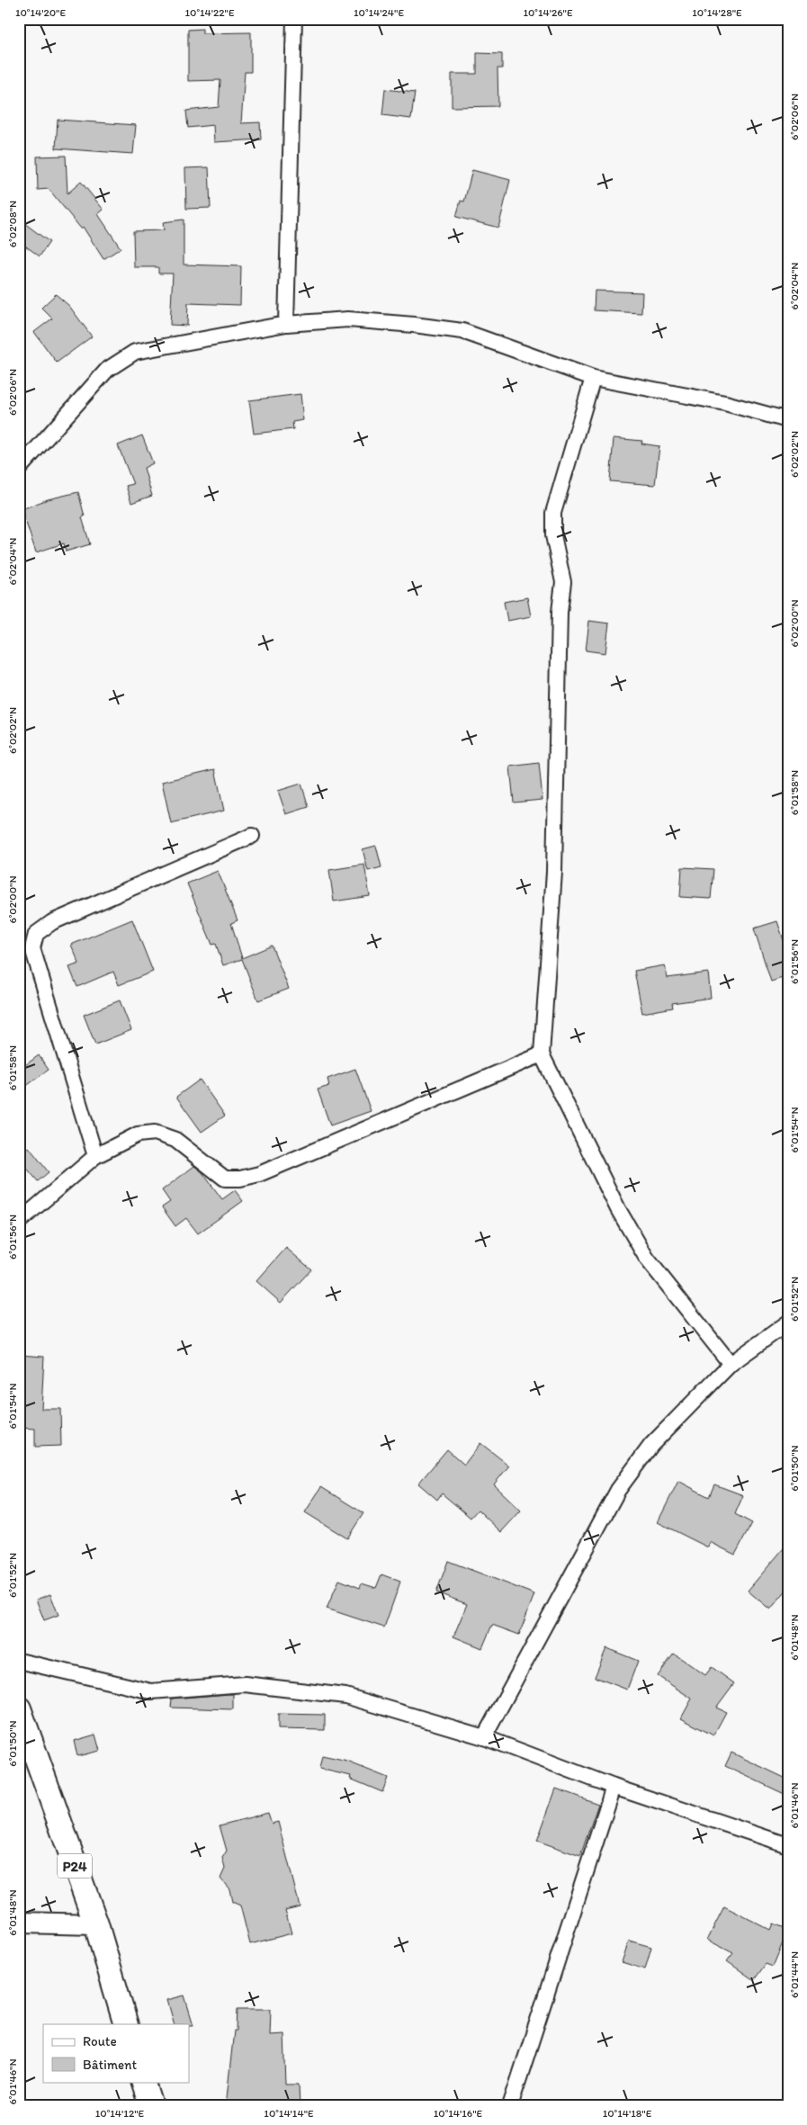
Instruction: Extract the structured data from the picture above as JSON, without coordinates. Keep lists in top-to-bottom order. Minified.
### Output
{"streets":{"main road":["P24"]},"legend":["Route","Bâtiment"],"coordinates":["10°14'20\"E","10°14'22\"E","10°14'24\"E","10°14'26\"E","10°14'28\"E","6°02'06\"N","6°02'08\"N","6°02'04\"N","6°02'02\"N","6°02'00\"N","6°01'58\"N","6°01'56\"N","6°01'54\"N","6°01'52\"N","6°01'50\"N","6°01'48\"N","6°01'46\"N","6°01'44\"N","10°14'12\"E","10°14'14\"E","10°14'16\"E","10°14'18\"E"]}
